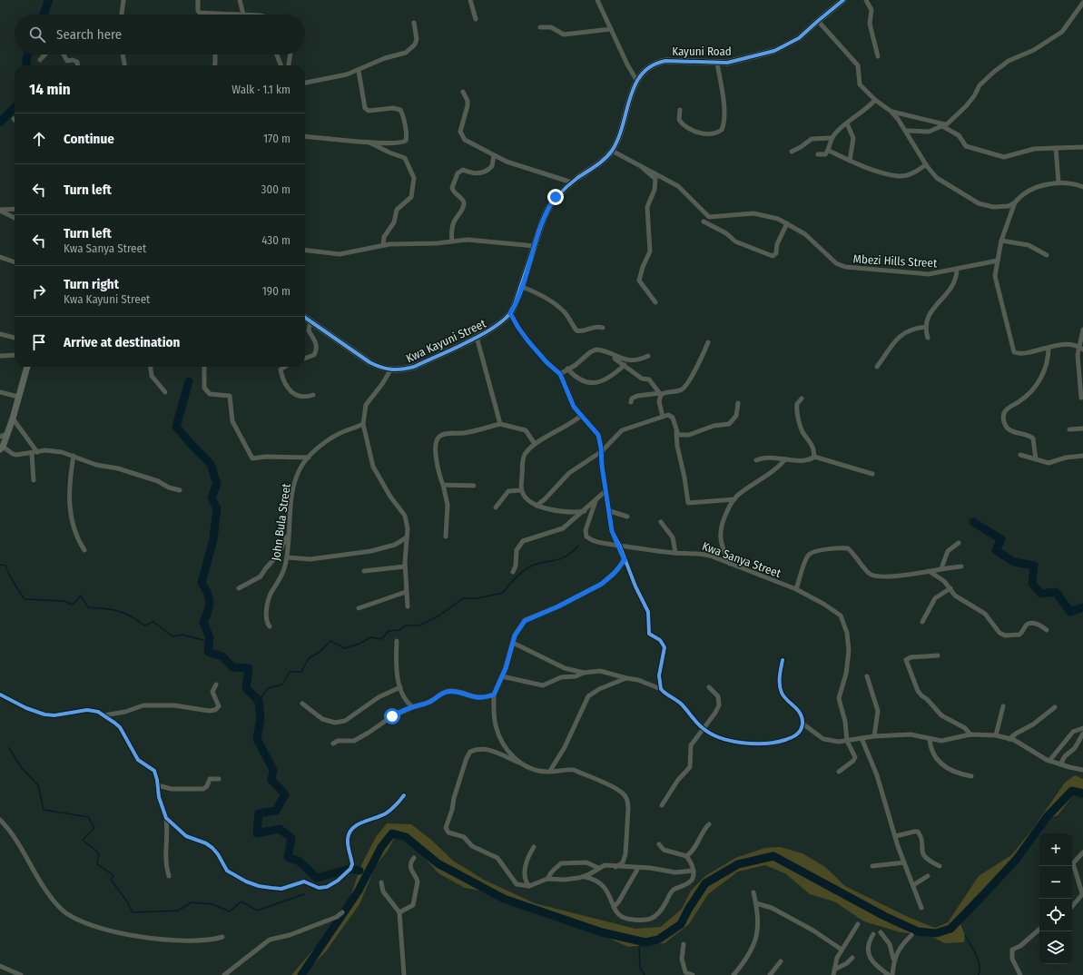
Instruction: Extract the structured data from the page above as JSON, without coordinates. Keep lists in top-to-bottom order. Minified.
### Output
{"streets":{"street":["Kayuni Road","Mbezi Hills Street","Kwa Kayuni Street","John Bula Street","Kwa Sanya Street"]},"crossings":[["Kayuni Road","Kwa Kayuni Street"],["Mbezi Hills Street","Kwa Kayuni Street"]],"page":{"search":"Search here","heading":["14 min","Walk · 1.1 km"],"list":[["Continue","170 m"],["Turn left","300 m"],["Turn left","Kwa Sanya Street","430 m"],["Turn right","Kwa Kayuni Street","190 m"],"Arrive at destination"],"map_buttons":["+","−"]}}
